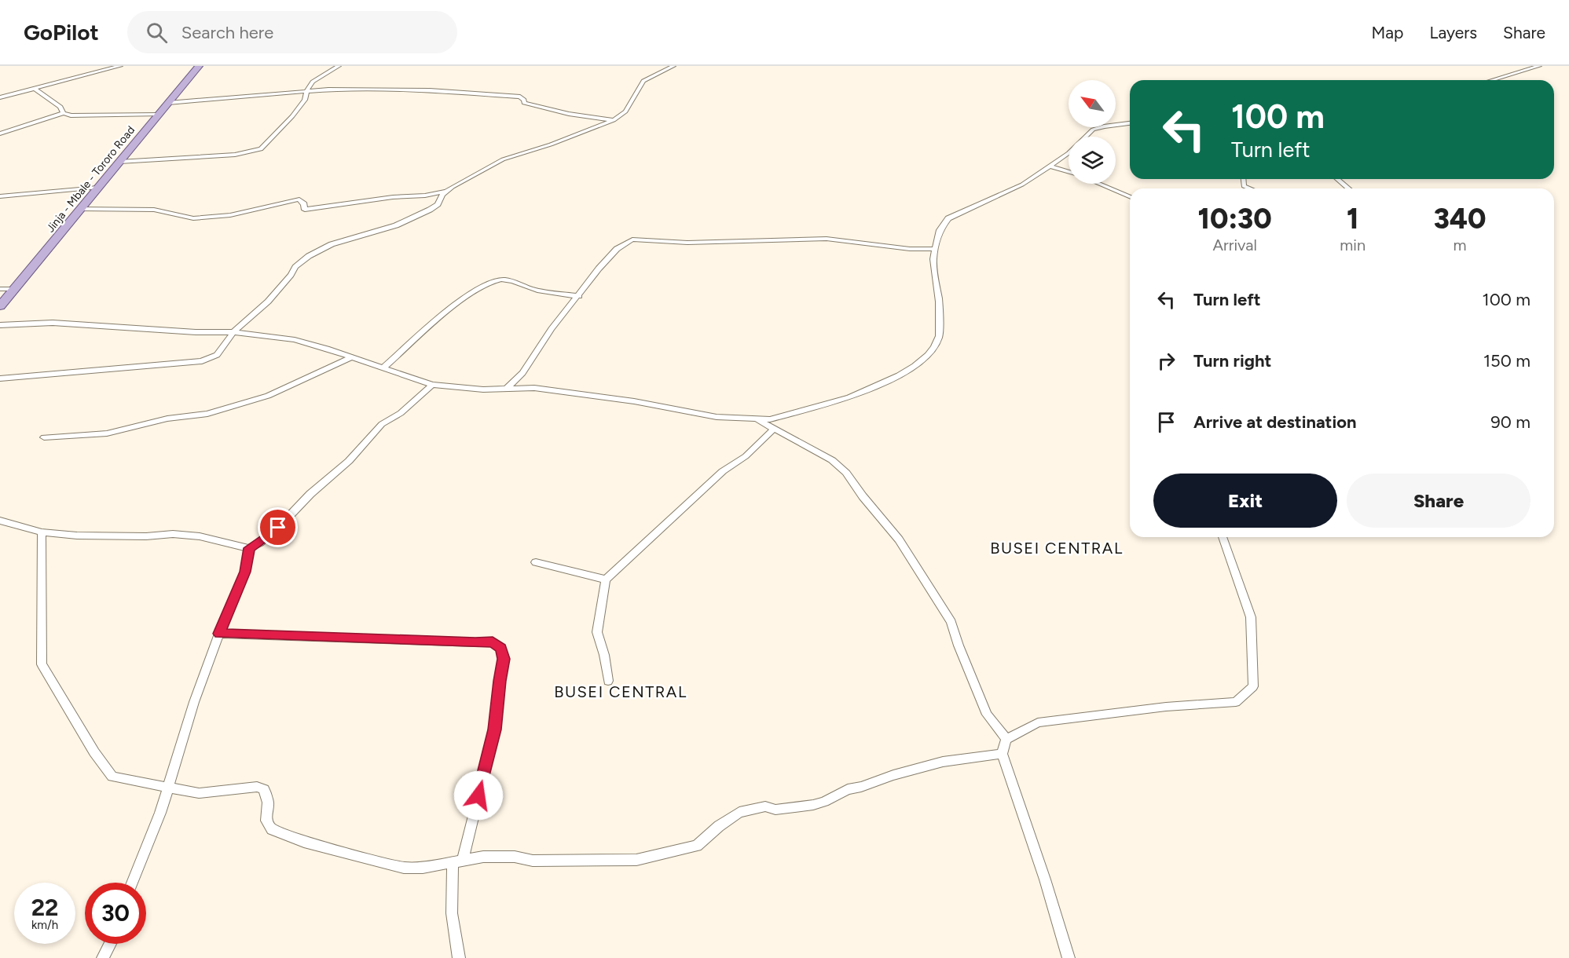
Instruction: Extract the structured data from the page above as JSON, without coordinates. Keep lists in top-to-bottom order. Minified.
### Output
{"streets":{"main road":["Jinja - Mbale - Tororo Road"]},"districts":["BUSEI CENTRAL","BUSEI CENTRAL"],"north":"top left","page":{"header":"GoPilot","search":"Search here","nav":["Map","Layers","Share"],"turn":["100 m","Turn left"],"eta":["10:30","Arrival","1","min","340","m"],"list":[{"name":"Turn left","value":"100 m"},{"name":"Turn right","value":"150 m"},{"name":"Arrive at destination","value":"90 m"}],"buttons":["Exit","Share"],"speed":"22 km/h","limit":"30"}}
